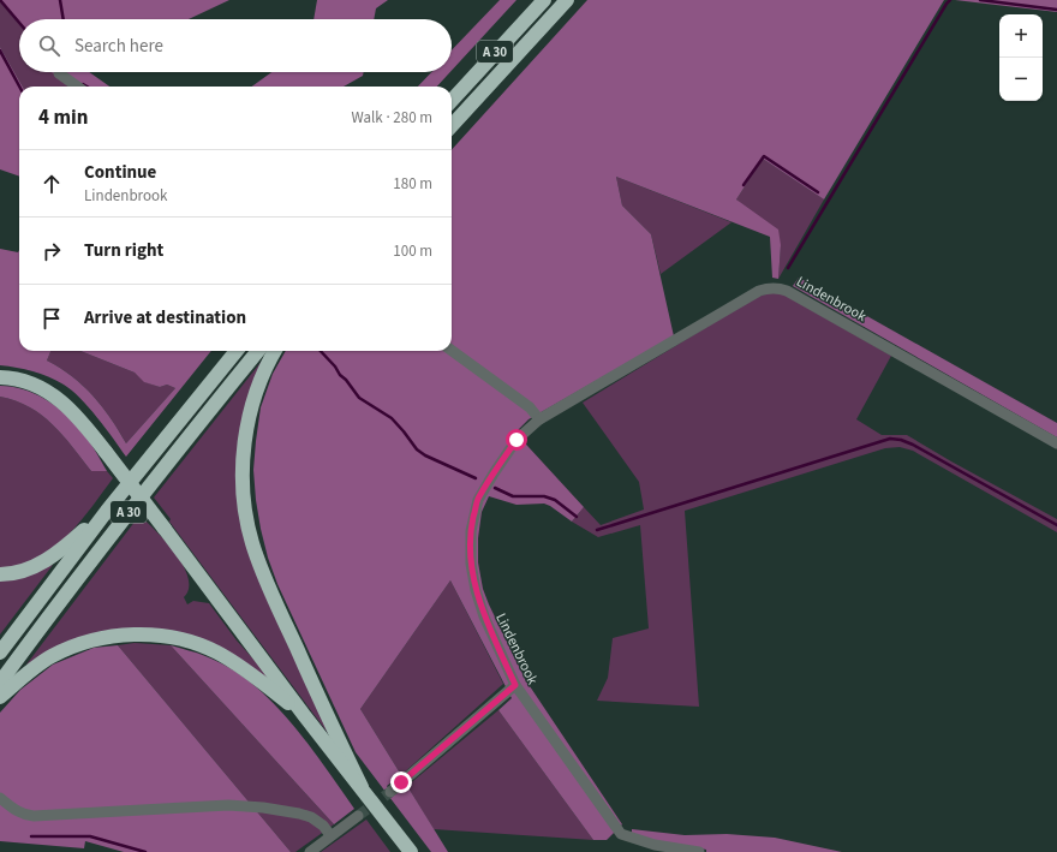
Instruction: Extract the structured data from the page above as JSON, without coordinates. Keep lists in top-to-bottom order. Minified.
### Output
{"streets":{"highway":["A 30"],"street":["Lindenbrook"]},"page":{"map_buttons":["+","−"],"search":"Search here","heading":["4 min","Walk · 280 m"],"list":[["Continue","Lindenbrook","180 m"],["Turn right","100 m"],"Arrive at destination"]}}
